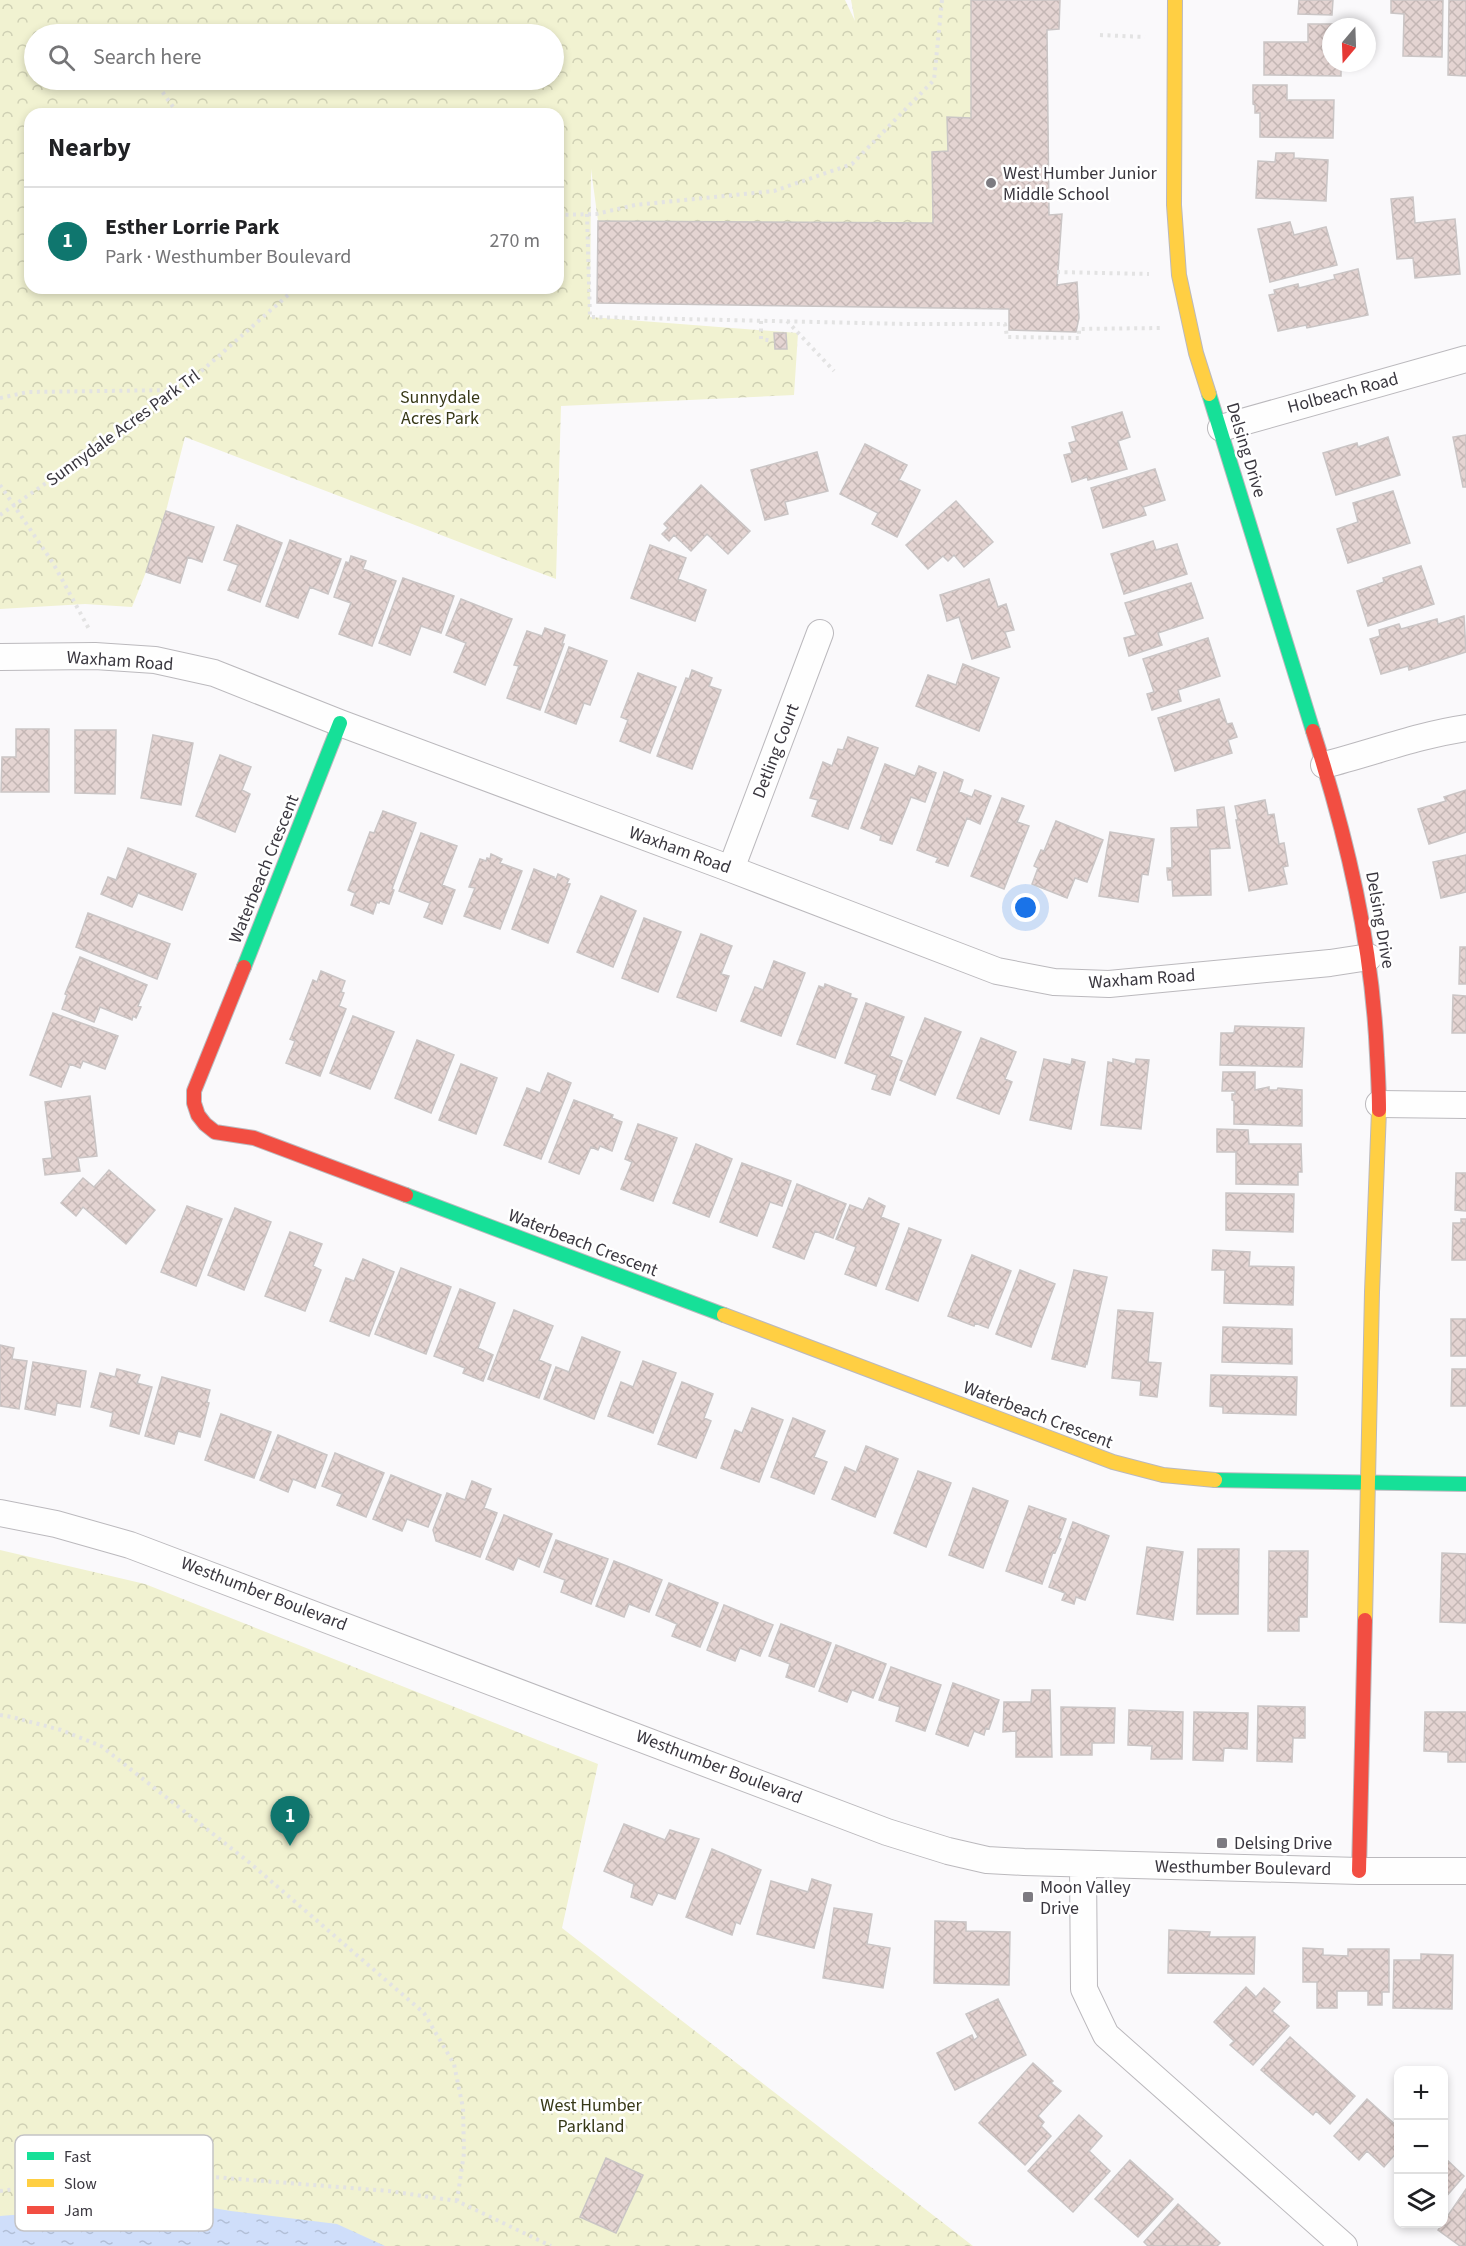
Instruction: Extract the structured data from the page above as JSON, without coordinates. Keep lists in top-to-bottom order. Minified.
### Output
{"streets":{"street":["Holbeach Road","Delsing Drive","Waxham Road","Detling Court","Waterbeach Crescent","Westhumber Boulevard"],"path":["Sunnydale Acres Park Trl"]},"crossings":[["Holbeach Road","Delsing Drive"],["Delsing Drive","Waxham Road"],["Delsing Drive","Waterbeach Crescent"],["Delsing Drive","Westhumber Boulevard"],["Waxham Road","Detling Court"],["Waxham Road","Waterbeach Crescent"]],"parks":["Sunnydale Acres Park","West Humber Parkland"],"places":{"other":["West Humber Junior Middle School"],"transit":["Delsing Drive","Moon Valley Drive"]},"legend":["Fast","Slow","Jam"],"north":"bottom","page":{"search":"Search here","heading":"Nearby","list":[{"mark":"1","name":"Esther Lorrie Park","note":"Park · Westhumber Boulevard","value":"270 m"}],"pins":"1","map_buttons":["+","−"]}}
